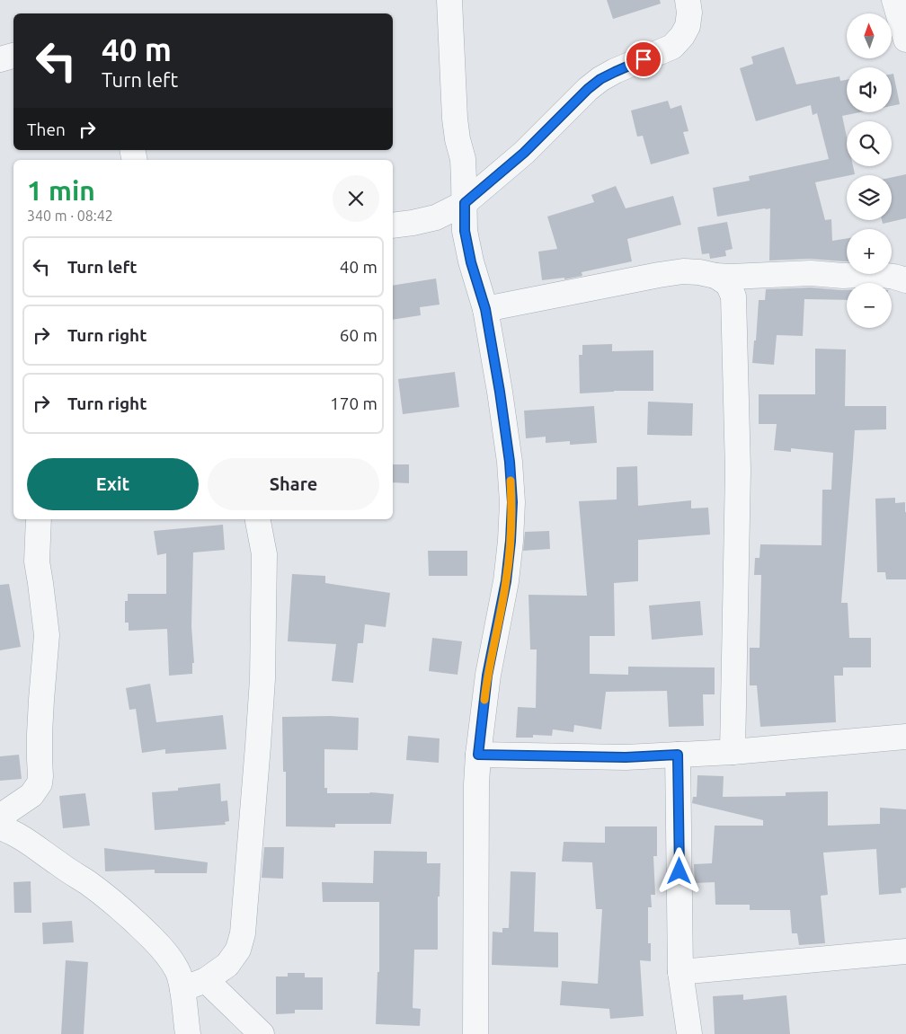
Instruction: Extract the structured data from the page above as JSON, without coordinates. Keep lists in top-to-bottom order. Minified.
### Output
{"north":"top","page":{"map_buttons":["+","−"],"turn":["40 m","Turn left"],"then":"Then","heading":["1 min","340 m · 08:42"],"list":[{"name":"Turn left","value":"40 m"},{"name":"Turn right","value":"60 m"},{"name":"Turn right","value":"170 m"}],"buttons":["Exit","Share"]}}
